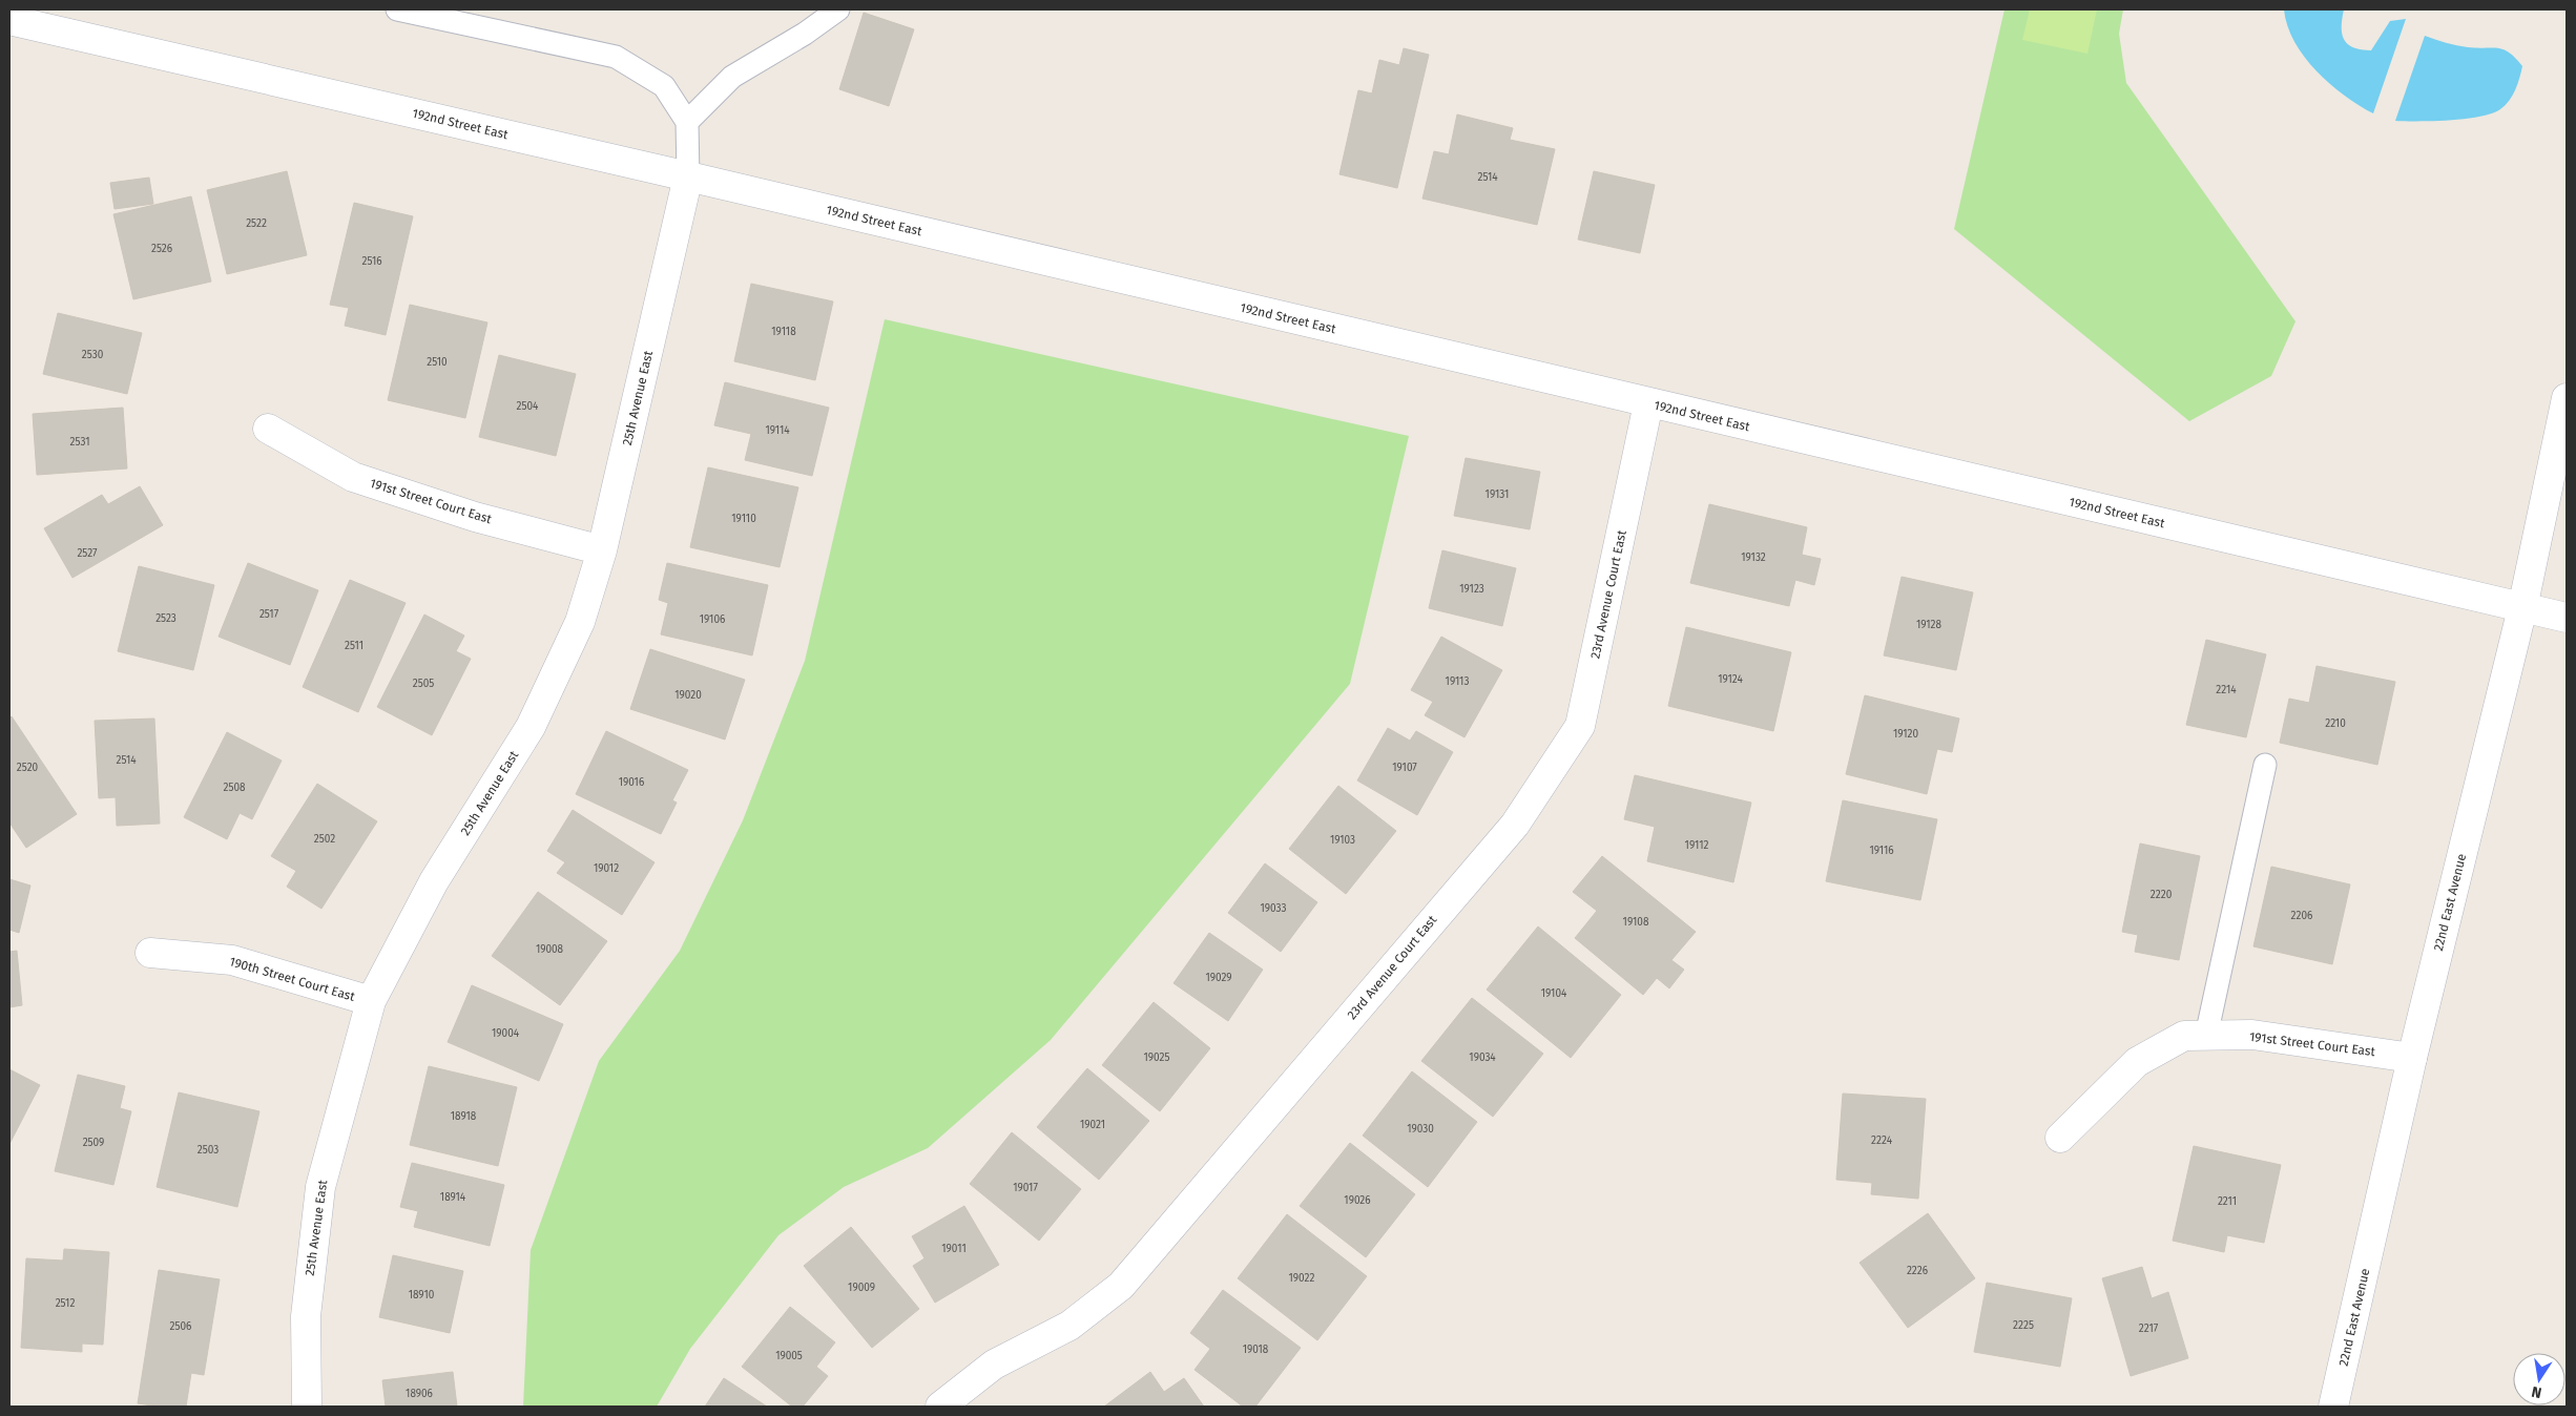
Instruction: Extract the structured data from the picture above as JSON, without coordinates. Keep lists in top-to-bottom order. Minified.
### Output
{"streets":{"street":["192nd Street East","25th Avenue East","191st Street Court East","23rd Avenue Court East","22nd East Avenue","190th Street Court East"]},"crossings":[["192nd Street East","25th Avenue East"],["192nd Street East","23rd Avenue Court East"],["192nd Street East","22nd East Avenue"],["25th Avenue East","191st Street Court East"],["25th Avenue East","190th Street Court East"],["191st Street Court East","22nd East Avenue"]],"house_numbers":["2514","2522","2526","2516","19118","2530","2510","2504","19114","2531","19131","19110","2527","19132","19123","2517","2523","19106","19128","2511","19124","19113","2505","2214","19020","2210","19120","2514","2520","19107","19016","2508","2502","19103","19112","19116","19012","2220","19033","2206","19108","19008","19029","19104","19004","19025","19034","18918","19021","19030","2224","2509","2503","19017","18914","19026","2211","19011","2226","19022","19009","18910","2512","2225","2506","2217","19018","19005","18906"],"north":"bottom"}
